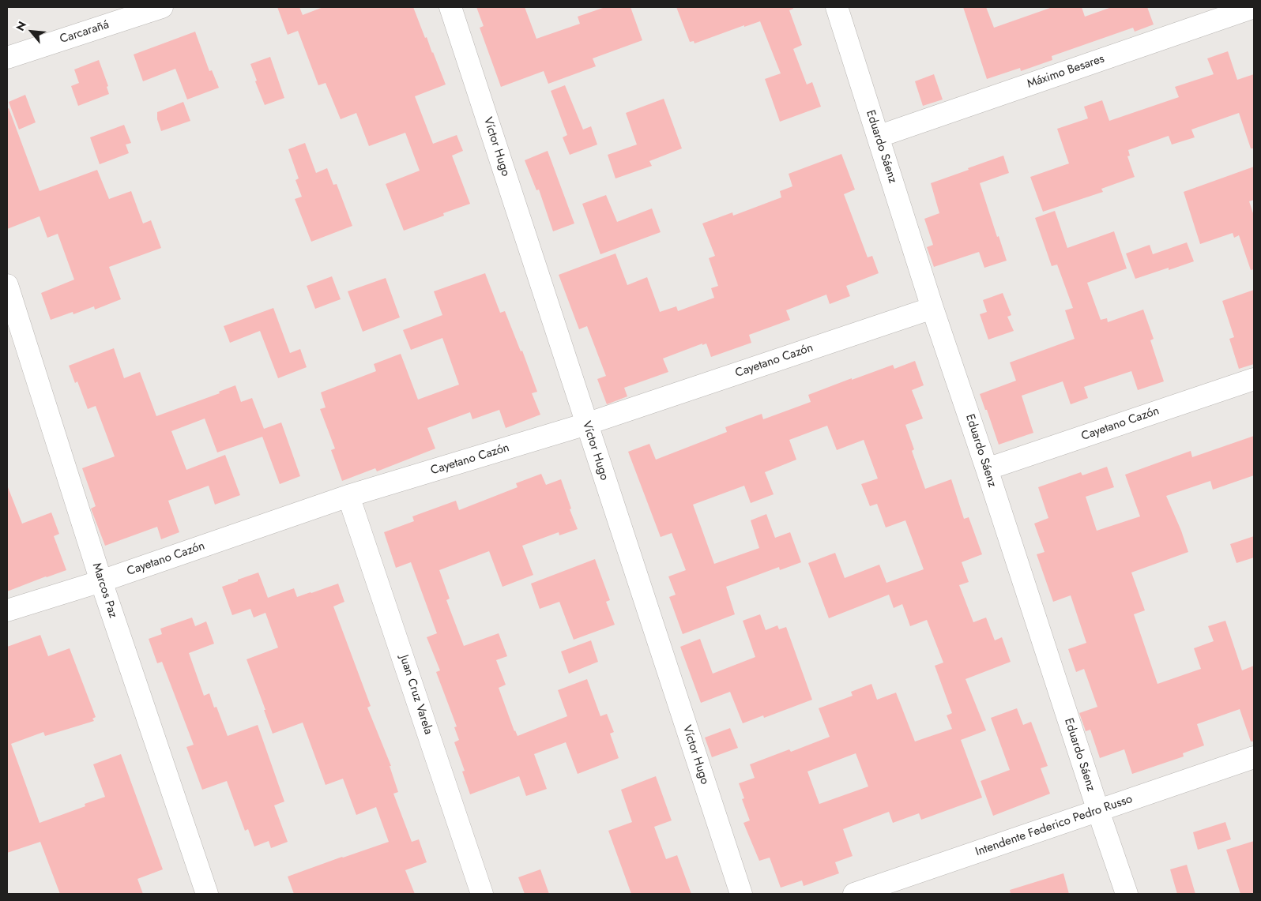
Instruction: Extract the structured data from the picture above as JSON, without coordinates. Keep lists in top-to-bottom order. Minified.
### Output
{"streets":{"street":["Carcarañá","Máximo Besares","Víctor Hugo","Eduardo Sáenz","Cayetano Cazón","Marcos Paz","Juan Cruz Varela","Intendente Federico Pedro Russo"]},"crossings":[["Máximo Besares","Eduardo Sáenz"],["Víctor Hugo","Cayetano Cazón"],["Eduardo Sáenz","Cayetano Cazón"],["Eduardo Sáenz","Intendente Federico Pedro Russo"],["Cayetano Cazón","Marcos Paz"],["Cayetano Cazón","Juan Cruz Varela"]],"north":"top left"}
